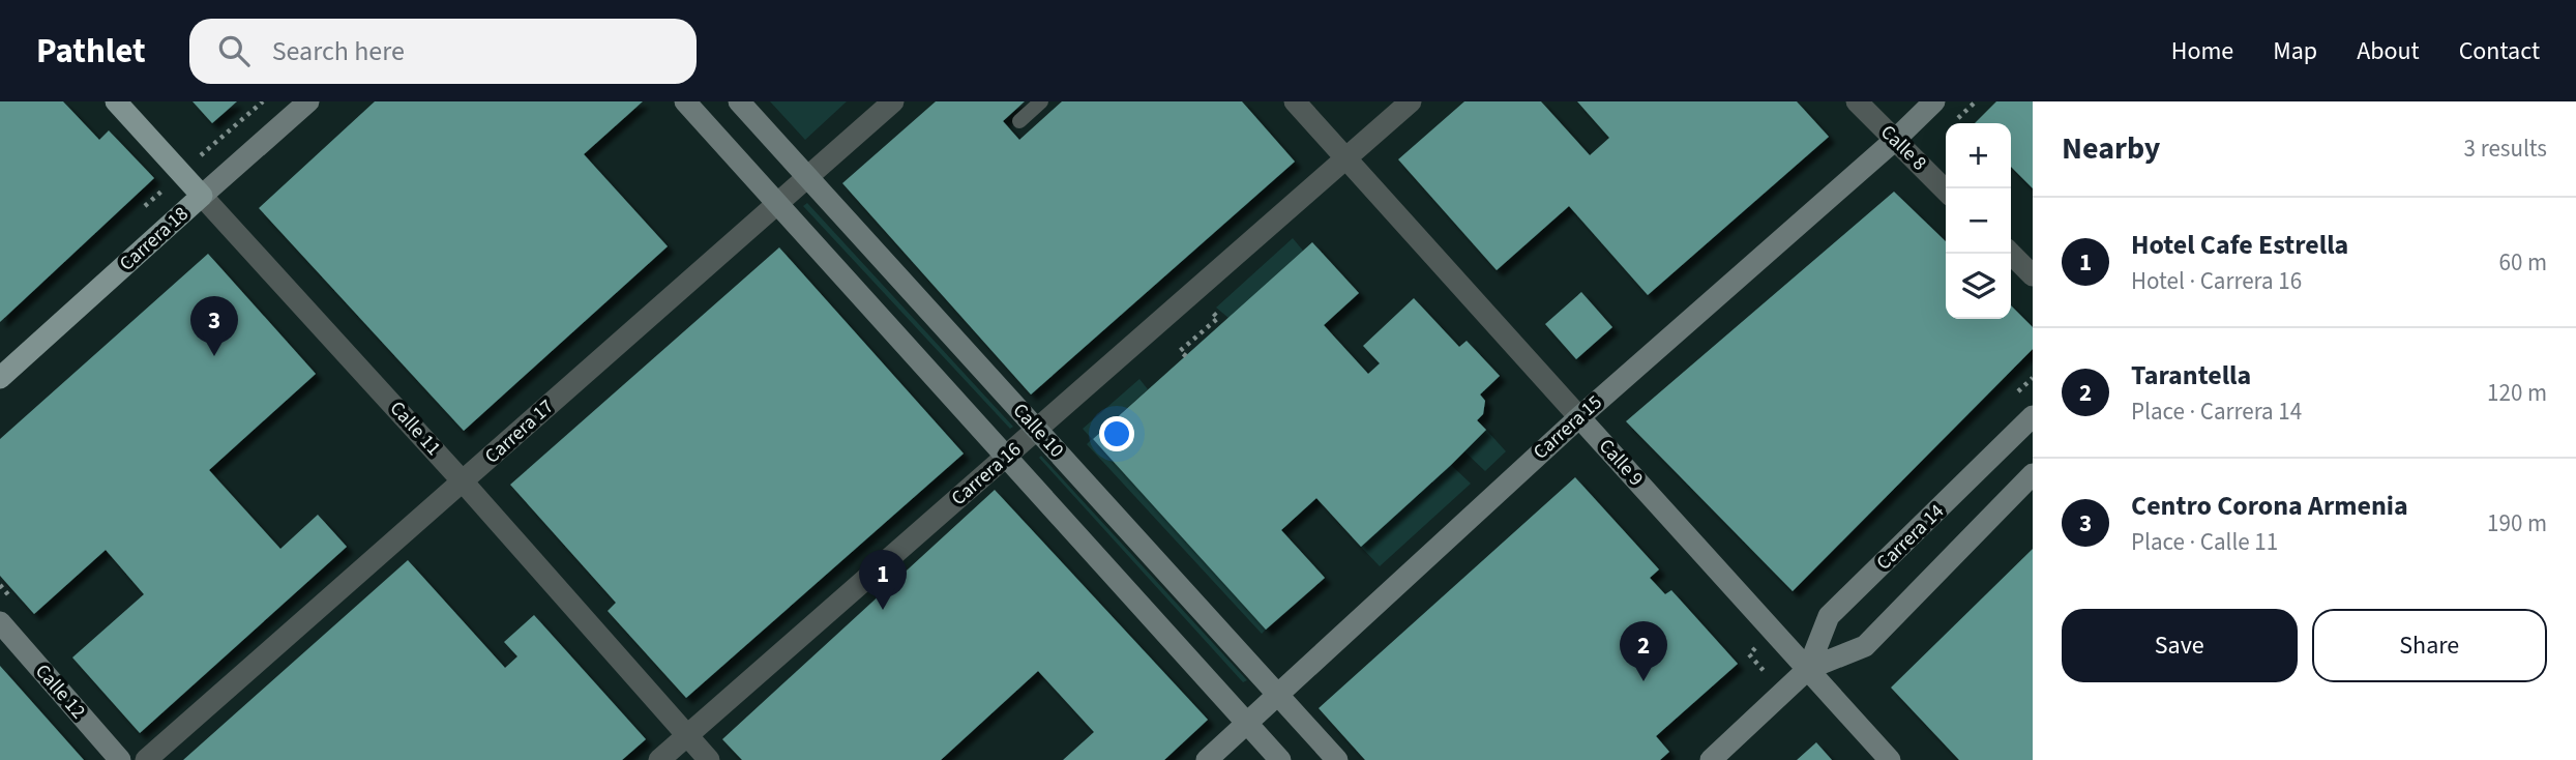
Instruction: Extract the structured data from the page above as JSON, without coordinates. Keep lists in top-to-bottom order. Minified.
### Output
{"streets":{"main road":["Carrera 18","Calle 11"],"street":["Calle 8","Carrera 15","Calle 10","Carrera 17","Calle 9","Carrera 16","Carrera 14","Calle 12"]},"crossings":[["Calle 8","Carrera 15"],["Carrera 18","Calle 11"],["Carrera 15","Calle 10"],["Carrera 15","Calle 9"],["Calle 11","Carrera 17"],["Calle 11","Carrera 16"],["Calle 10","Carrera 17"],["Calle 10","Carrera 16"],["Calle 9","Carrera 16"],["Calle 9","Carrera 14"]],"page":{"header":"Pathlet","search":"Search here","nav":["Home","Map","About","Contact"],"heading":["Nearby","3 results"],"map_buttons":["+","−"],"list":[{"mark":"1","name":"Hotel Cafe Estrella","note":"Hotel · Carrera 16","value":"60 m"},{"mark":"2","name":"Tarantella","note":"Place · Carrera 14","value":"120 m"},{"mark":"3","name":"Centro Corona Armenia","note":"Place · Calle 11","value":"190 m"}],"pins":["3","1","2"],"buttons":["Save","Share"]}}
